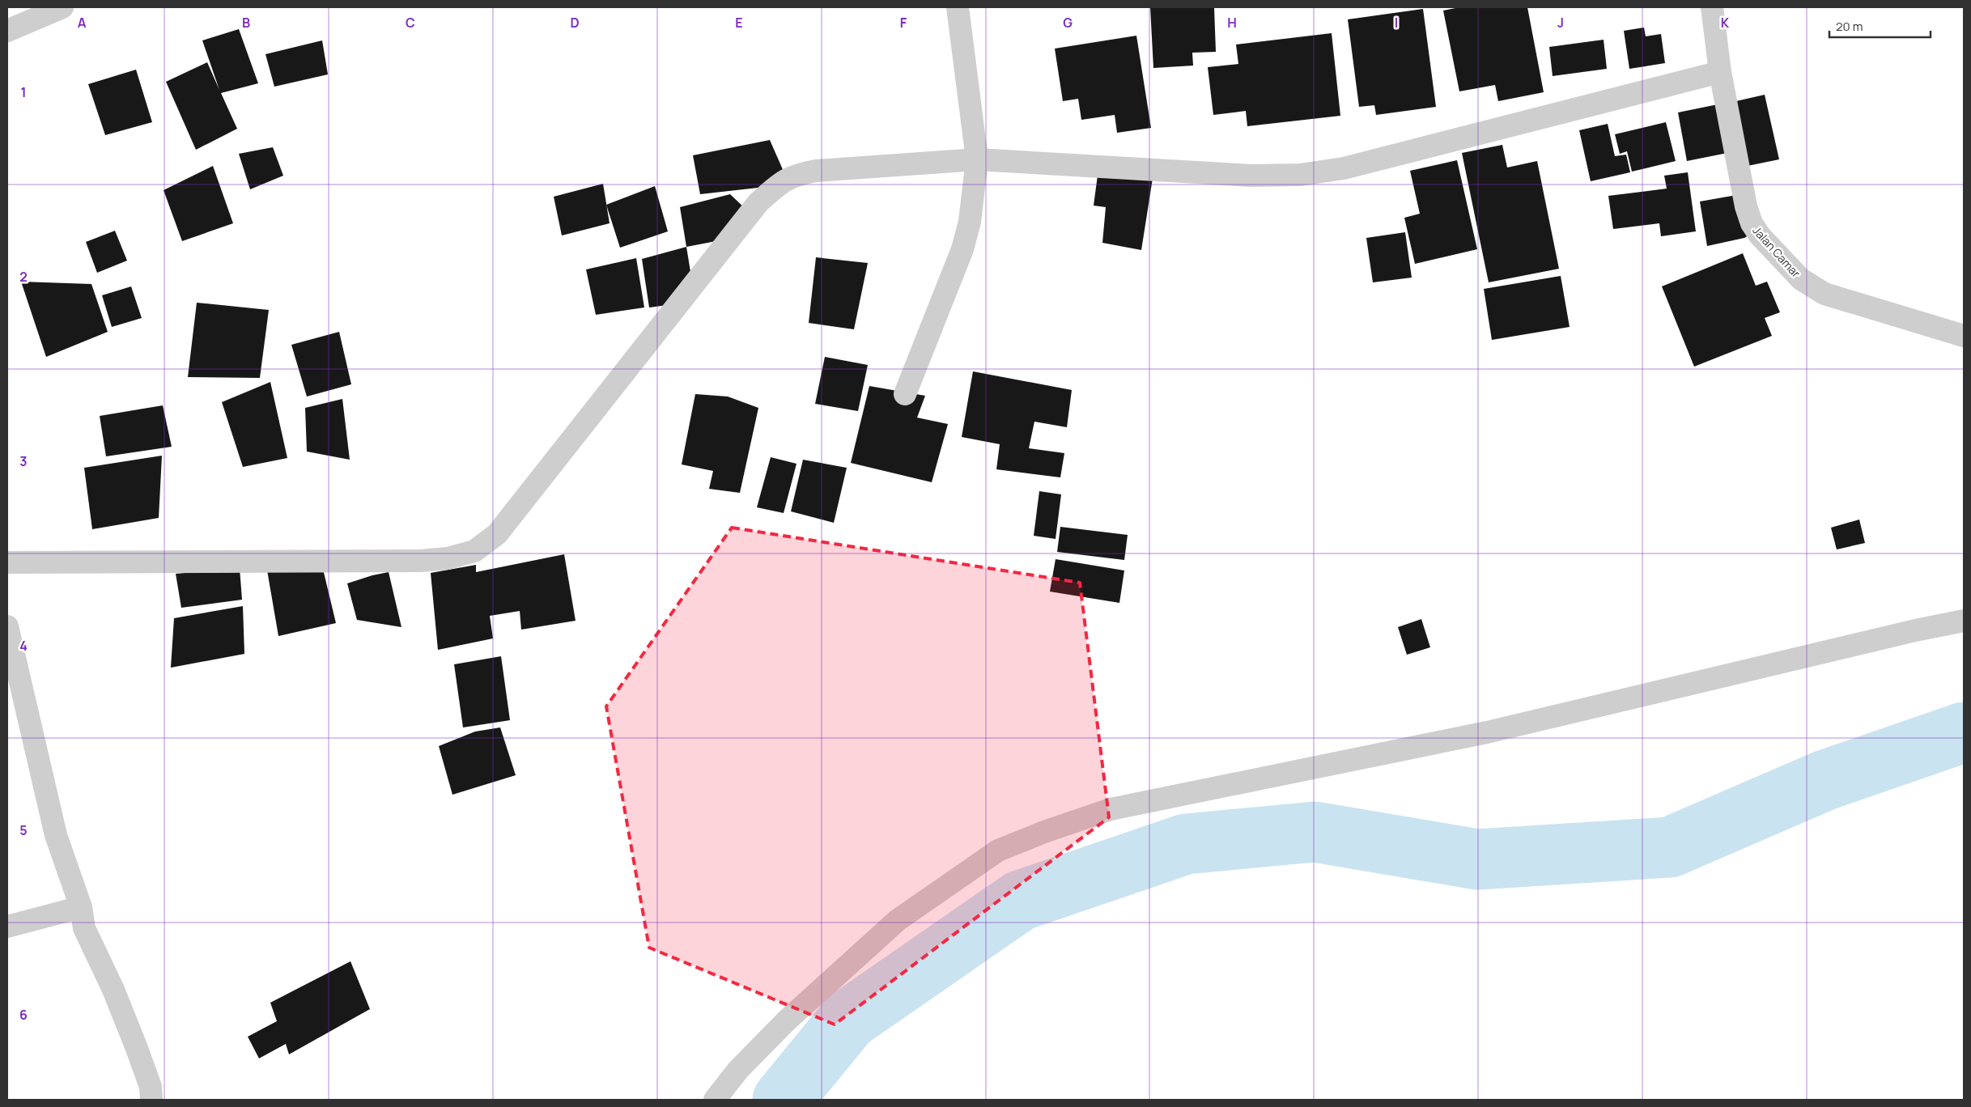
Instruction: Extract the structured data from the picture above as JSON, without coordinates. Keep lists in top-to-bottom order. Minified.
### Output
{"streets":{"street":["Jalan Camar"]},"scale_bar":"20 m","grid":{"columns":["A","B","C","D","E","F","G","H","I","J","K"],"rows":["1","2","3","4","5","6"]}}
